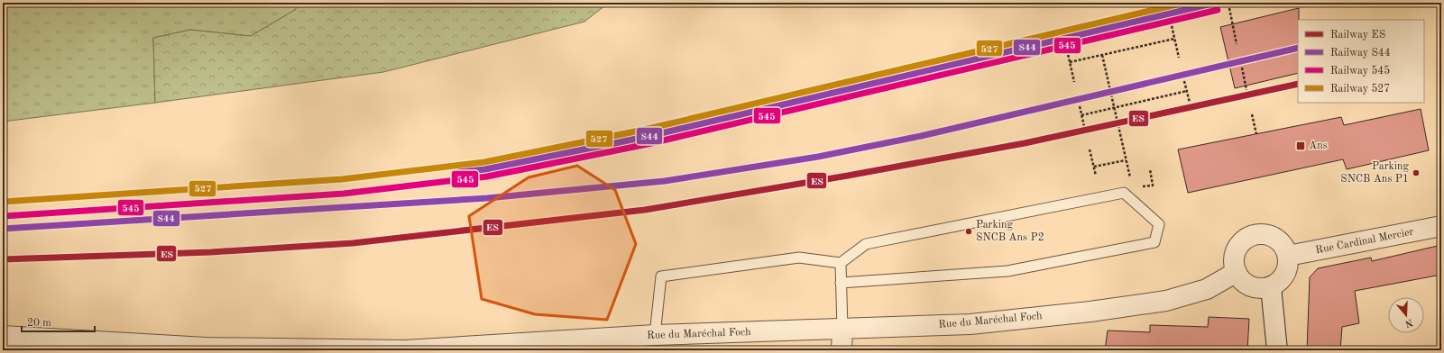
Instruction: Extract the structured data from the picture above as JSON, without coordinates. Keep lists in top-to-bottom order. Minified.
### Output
{"streets":{"street":["Rue Cardinal Mercier","Rue du Maréchal Foch"]},"crossings":[["Rue Cardinal Mercier","Rue du Maréchal Foch"]],"places":{"transit":["Ans"],"other":["Parking SNCB Ans P1","Parking SNCB Ans P2"]},"lines":["rail line S44","rail line 527","rail line 545","rail line ES"],"legend":["Railway ES","Railway S44","Railway 545","Railway 527"],"scale_bar":"20 m","north":"bottom"}
